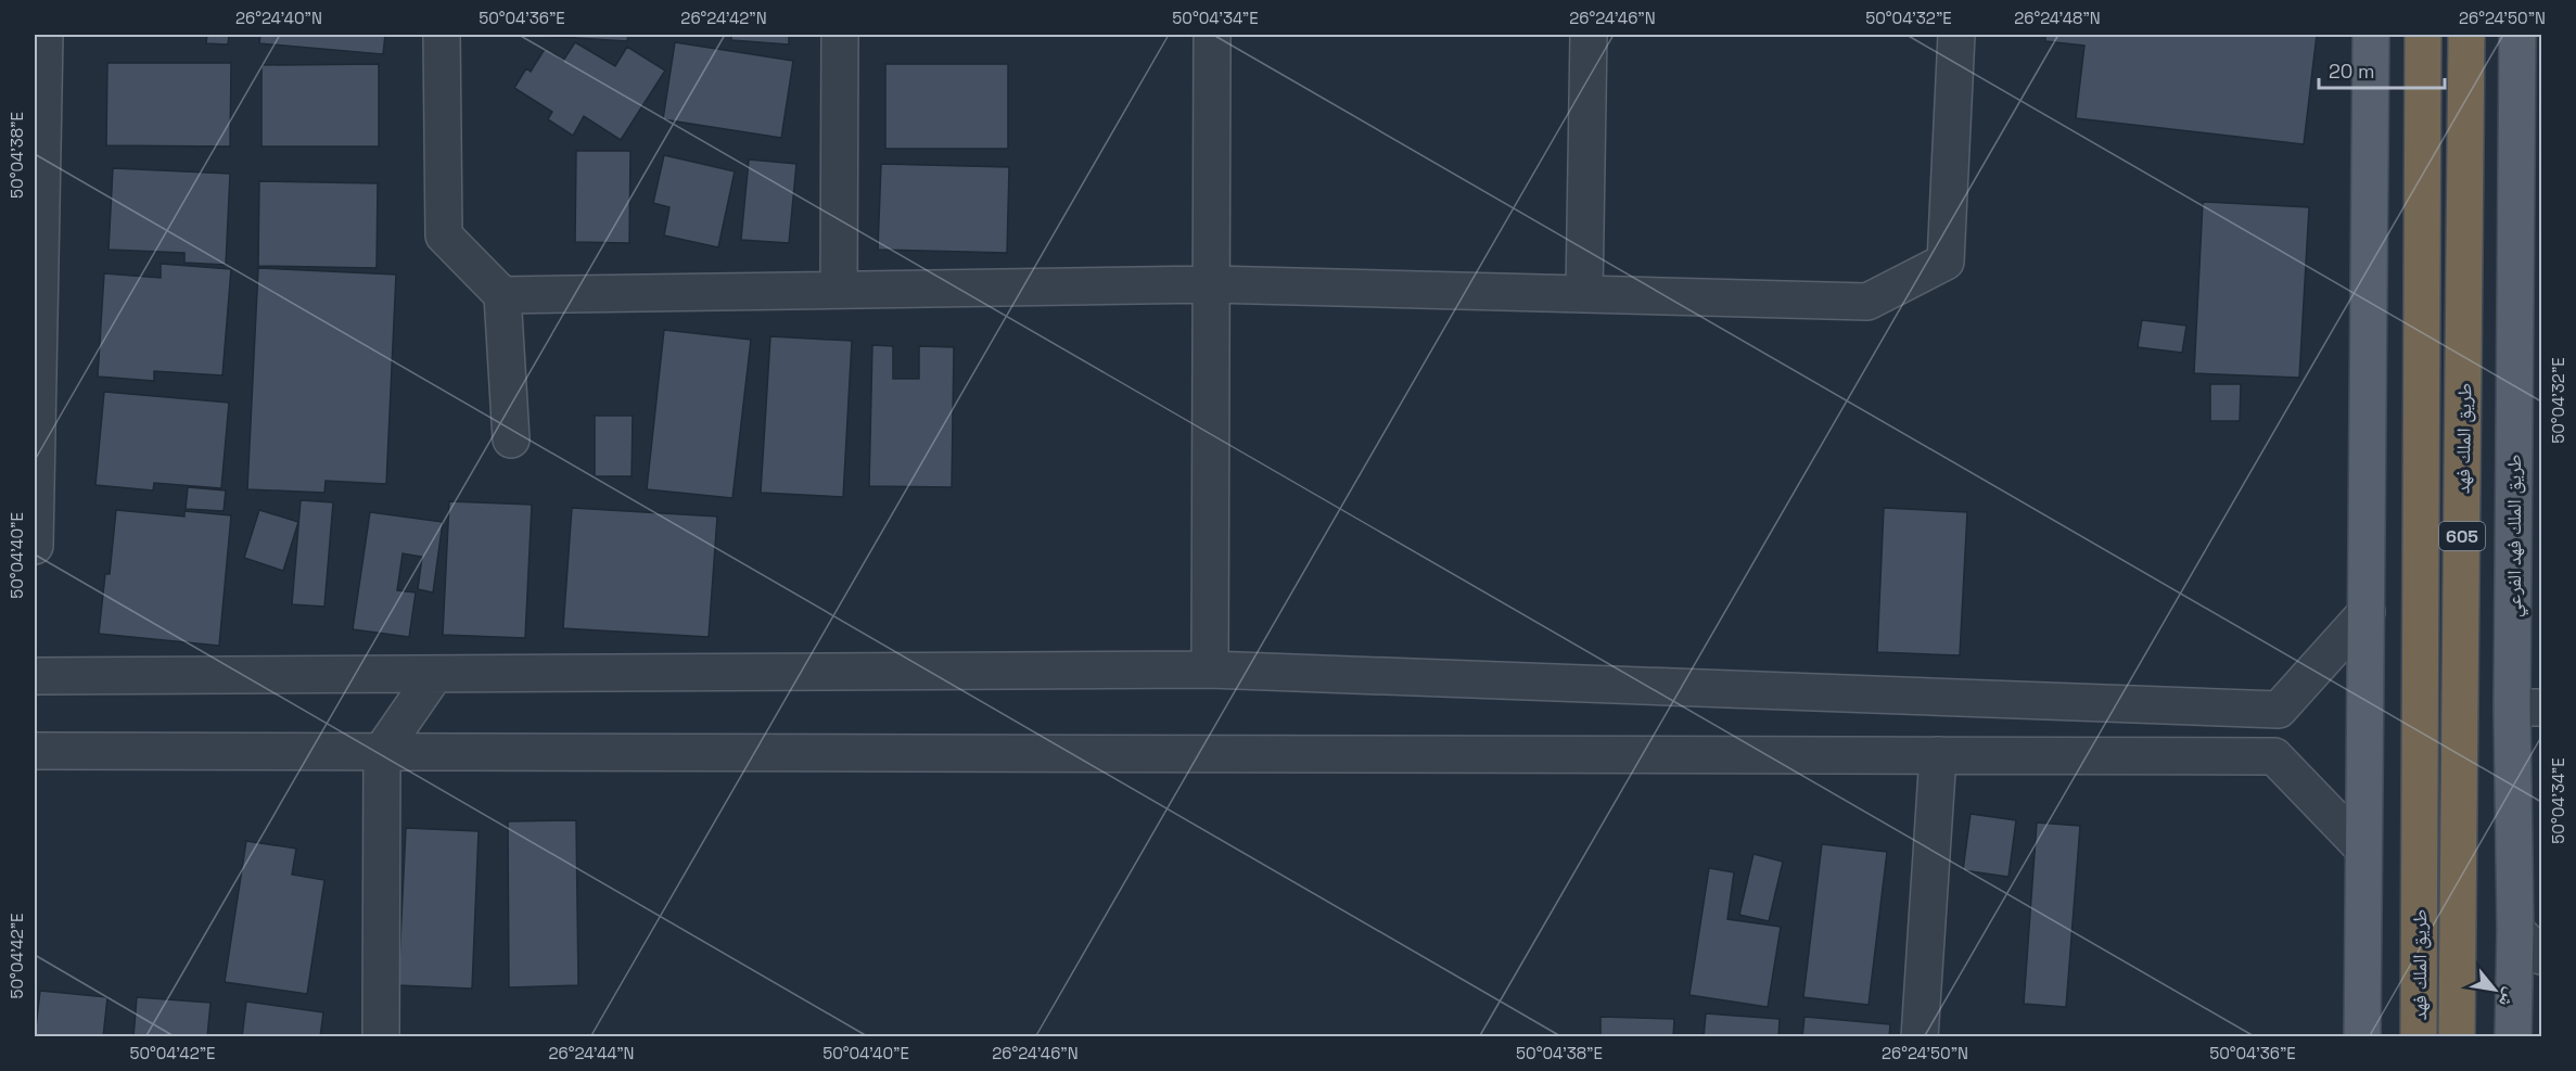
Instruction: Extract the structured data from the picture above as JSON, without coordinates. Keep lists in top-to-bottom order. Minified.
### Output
{"streets":{"highway":["طريق الملك فهد","605"],"main road":["طريق الملك فهد الفرعي"]},"scale_bar":"20 m","north":"bottom right","coordinates":["26°24'40\"N","50°04'36\"E","26°24'42\"N","50°04'34\"E","26°24'46\"N","50°04'32\"E","26°24'48\"N","26°24'50\"N","50°04'38\"E","50°04'40\"E","50°04'42\"E","26°24'44\"N"]}
